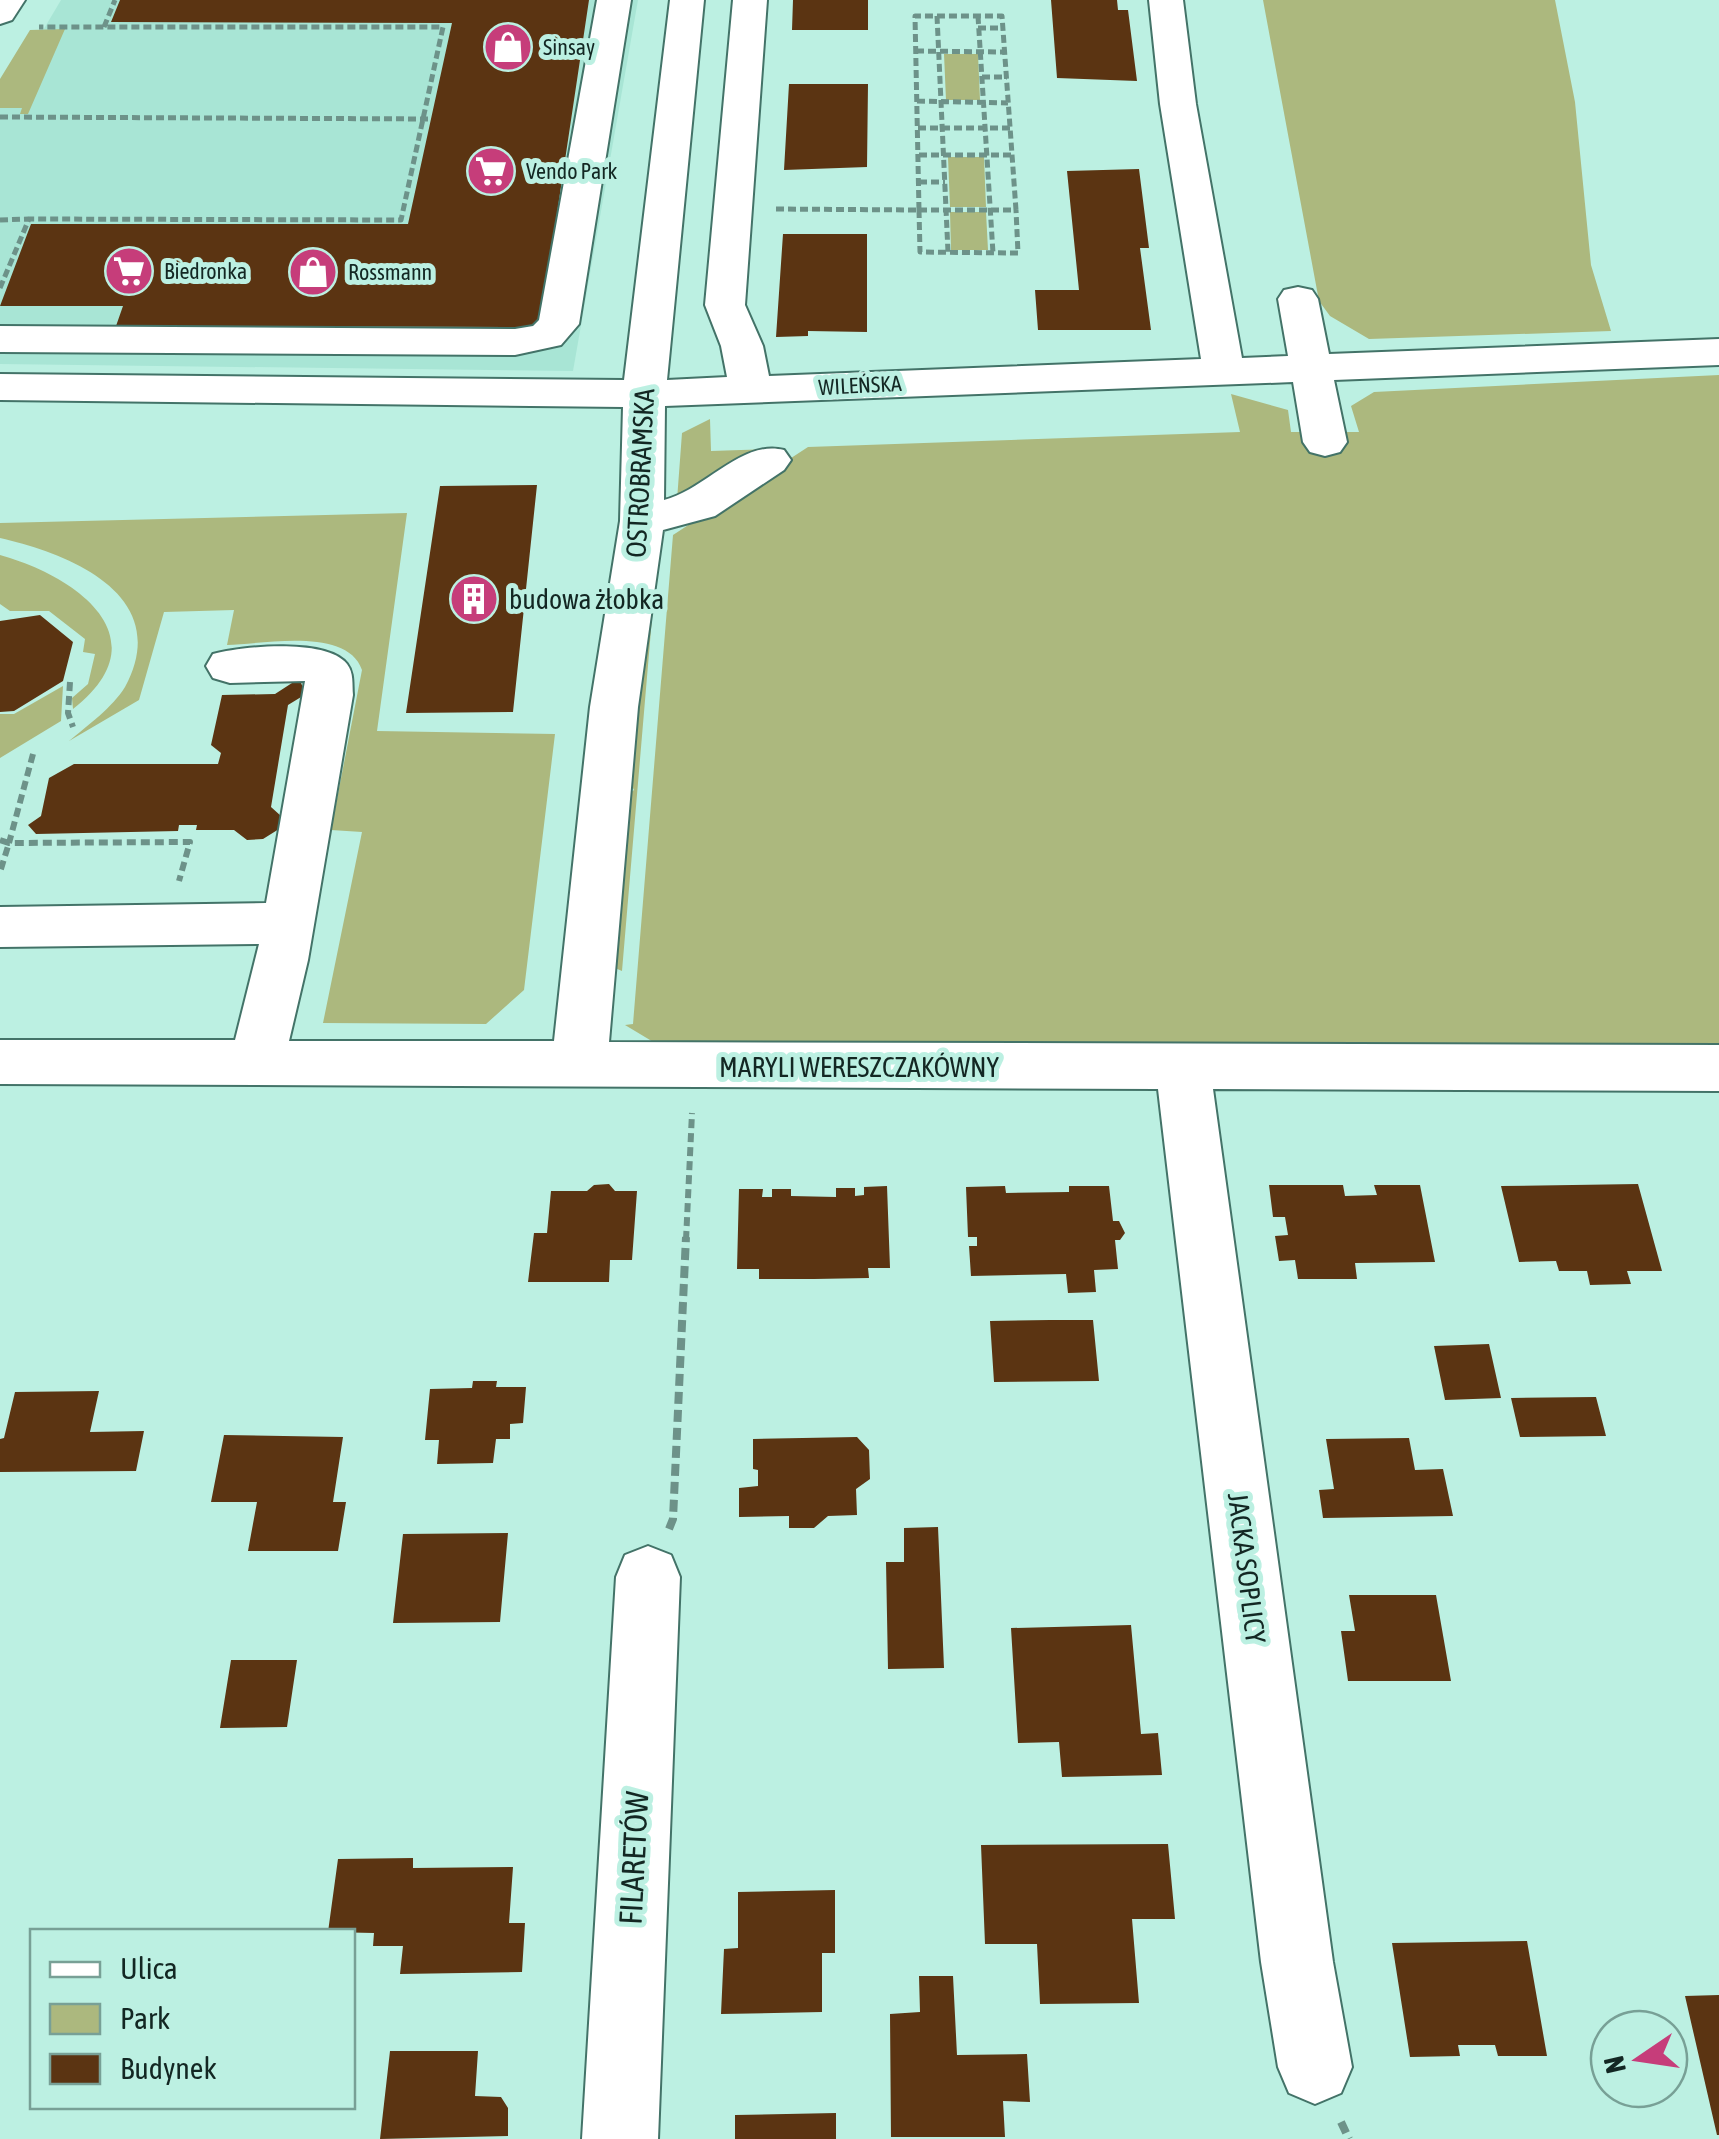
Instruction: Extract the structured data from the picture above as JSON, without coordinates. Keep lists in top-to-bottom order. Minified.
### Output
{"streets":{"street":["WILEŃSKA","OSTROBRAMSKA","MARYLI WERESZCZAKÓWNY","JACKA SOPLICY","FILARETÓW"]},"crossings":[["WILEŃSKA","OSTROBRAMSKA"],["OSTROBRAMSKA","MARYLI WERESZCZAKÓWNY"],["MARYLI WERESZCZAKÓWNY","JACKA SOPLICY"]],"places":{"shop":["Sinsay","Rossmann"],"supermarket":["Vendo Park","Biedronka"],"building":["budowa żłobka"]},"legend":["Ulica","Park","Budynek"],"north":"left"}
